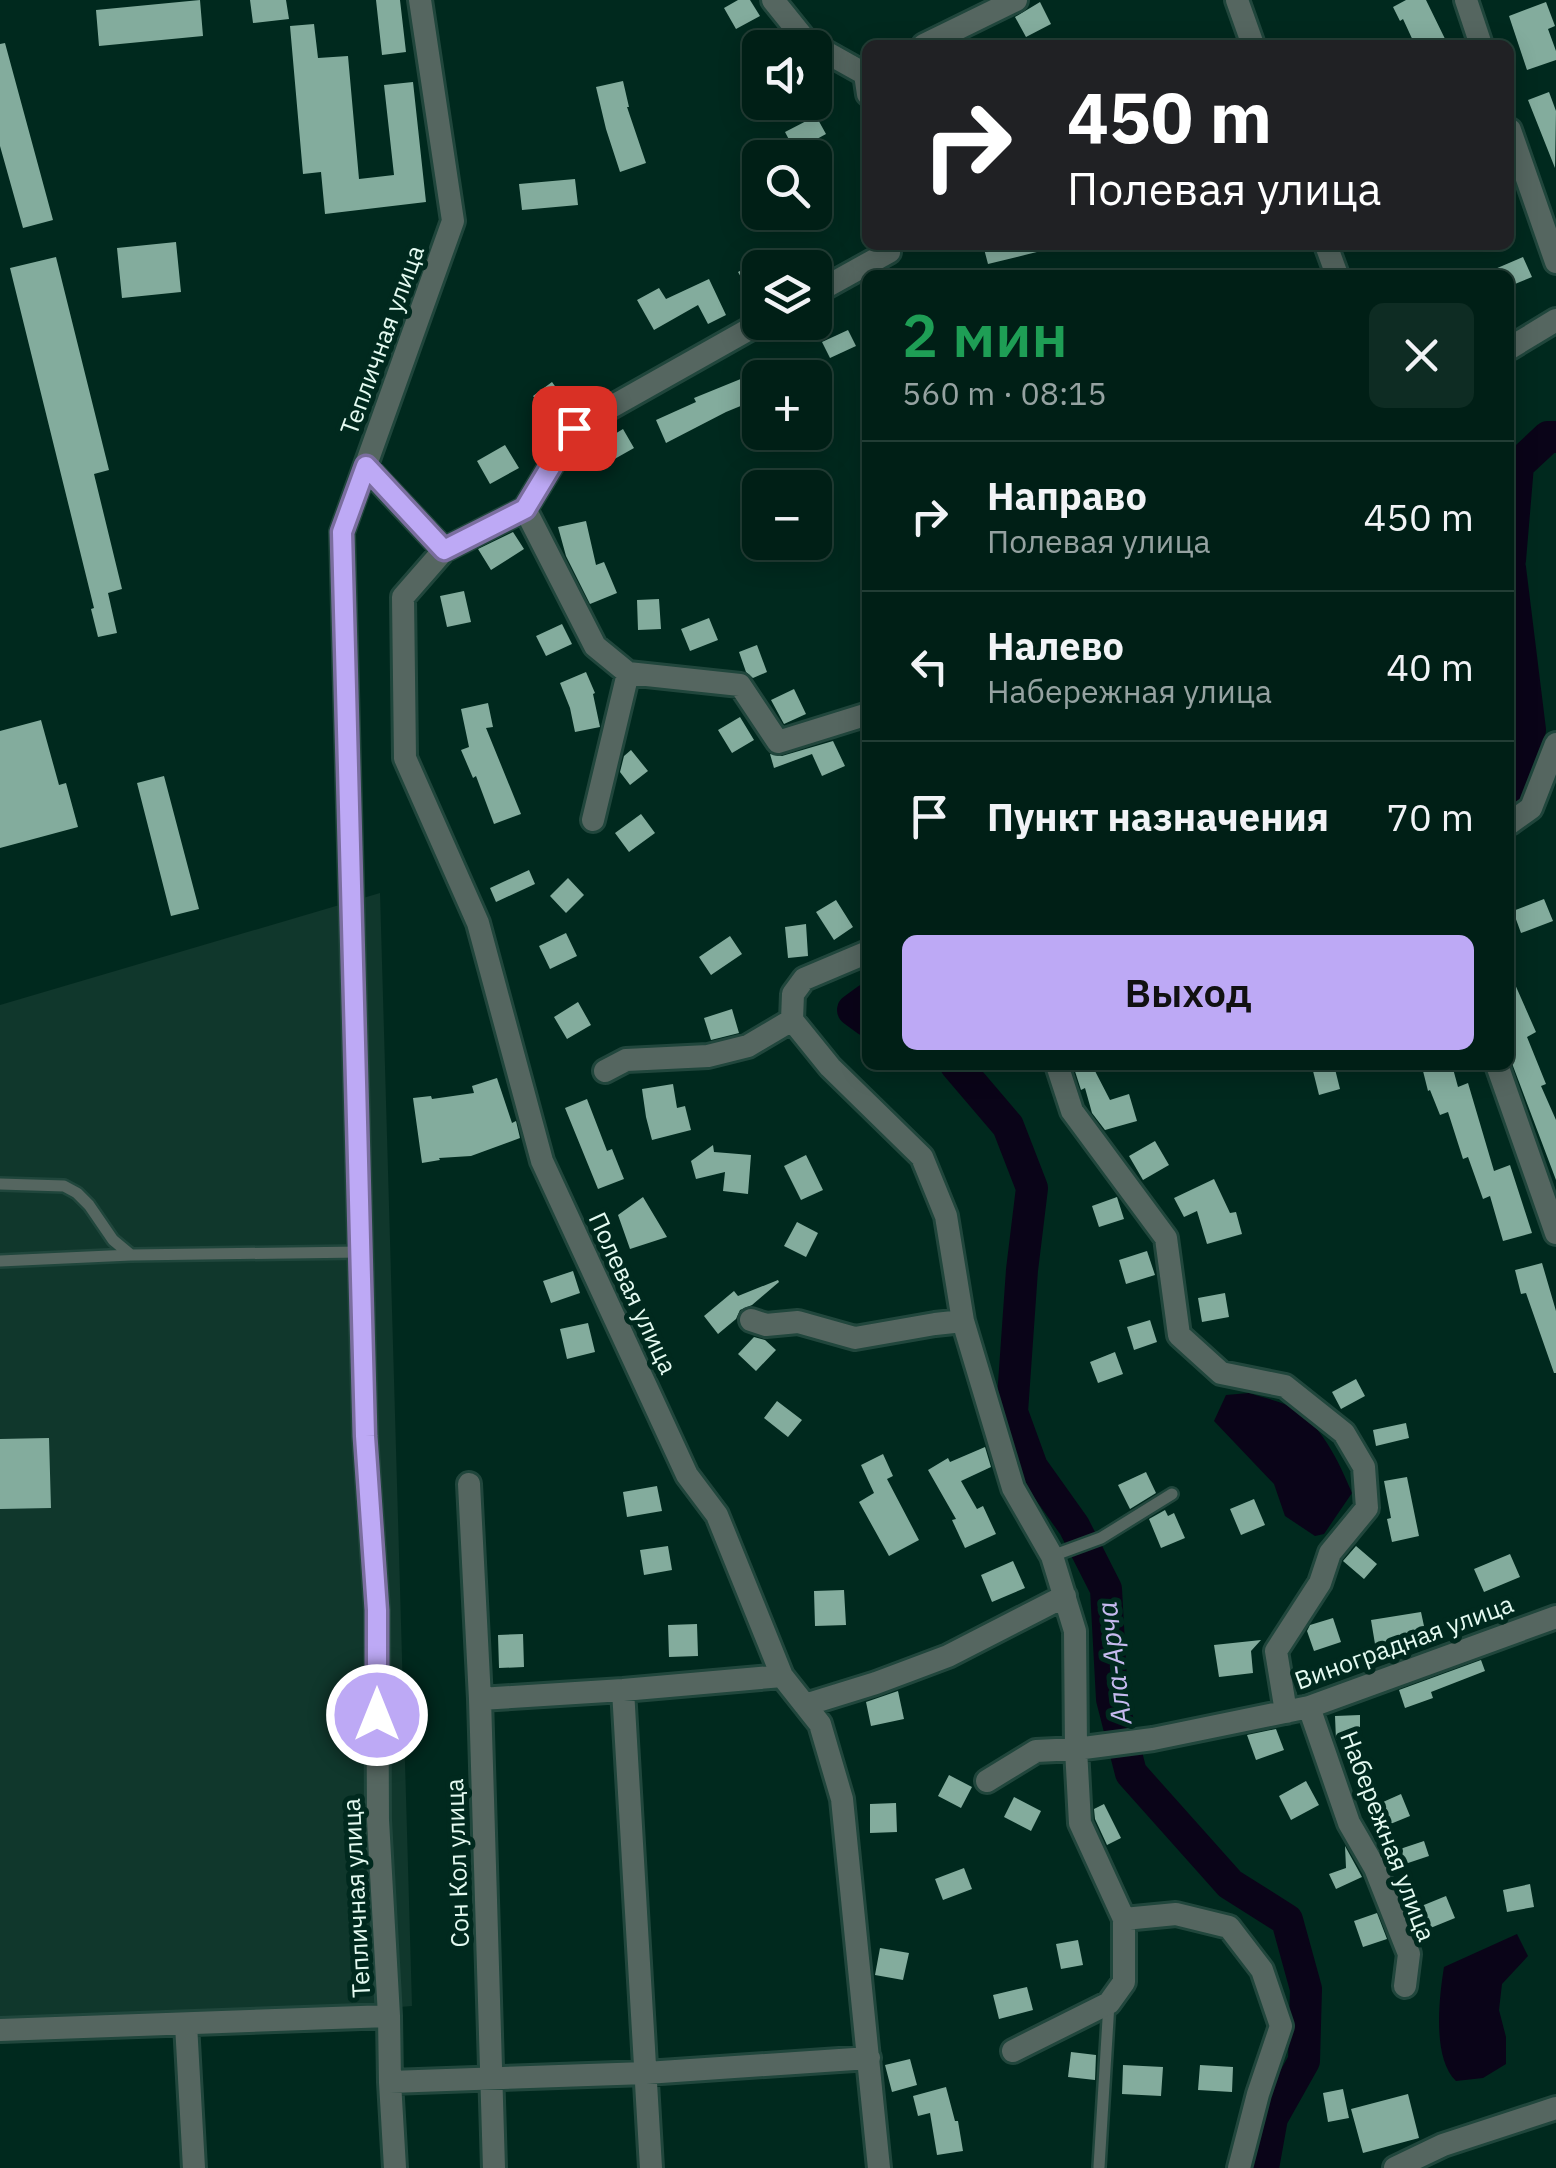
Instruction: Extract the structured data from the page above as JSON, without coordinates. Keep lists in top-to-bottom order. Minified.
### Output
{"streets":{"street":["Тепличная улица","Полевая улица","Виноградная улица","Набережная улица","Сон Кол улица"]},"crossings":[["Виноградная улица","Набережная улица"]],"water":["Ала-Арча"],"page":{"map_buttons":["+","−"],"turn":["450 m","Полевая улица"],"heading":["2 мин","560 m · 08:15"],"list":[{"name":"Направо","note":"Полевая улица","value":"450 m"},{"name":"Налево","note":"Набережная улица","value":"40 m"},{"name":"Пункт назначения","value":"70 m"}],"buttons":"Выход"}}
